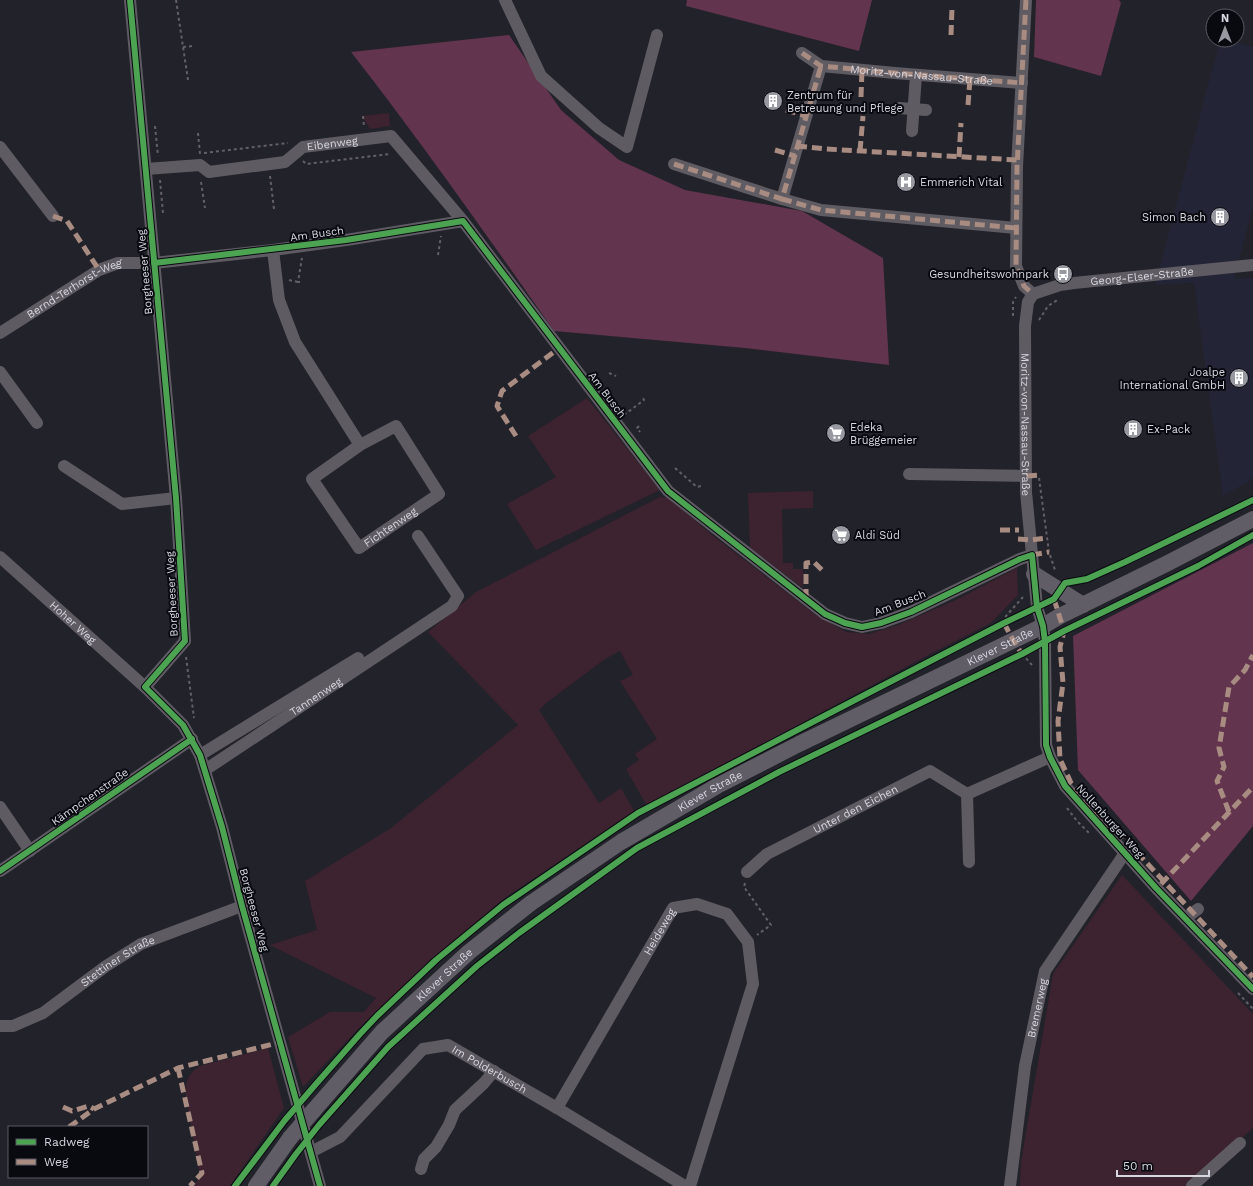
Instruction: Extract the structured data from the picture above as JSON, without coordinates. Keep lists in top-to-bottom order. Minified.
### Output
{"streets":{"main road":["Klever Straße"],"street":["Moritz-von-Nassau-Straße","Eibenweg","Am Busch","Borgheeser Weg","Georg-Elser-Straße","Bernd-Terhorst-Weg","Fichtenweg","Hoher Weg","Tannenweg","Kämpchenstraße","Unter den Eichen","Nollenburger Weg","Heideweg","Stettiner Straße","Bremerweg","Im Polderbusch"]},"crossings":[["Moritz-von-Nassau-Straße","Am Busch"],["Moritz-von-Nassau-Straße","Georg-Elser-Straße"],["Moritz-von-Nassau-Straße","Klever Straße"],["Moritz-von-Nassau-Straße","Nollenburger Weg"],["Eibenweg","Am Busch"],["Eibenweg","Borgheeser Weg"],["Am Busch","Borgheeser Weg"],["Am Busch","Bernd-Terhorst-Weg"],["Borgheeser Weg","Bernd-Terhorst-Weg"],["Borgheeser Weg","Hoher Weg"],["Borgheeser Weg","Tannenweg"],["Borgheeser Weg","Kämpchenstraße"],["Borgheeser Weg","Stettiner Straße"],["Borgheeser Weg","Im Polderbusch"],["Klever Straße","Nollenburger Weg"],["Nollenburger Weg","Bremerweg"],["Heideweg","Im Polderbusch"]],"places":{"building":["Zentrum für Betreuung und Pflege","Simon Bach","Joalpe International GmbH","Ex-Pack"],"hospital":["Emmerich Vital"],"bus stop":["Gesundheitswohnpark"],"supermarket":["Edeka Brüggemeier","Aldi Süd"]},"legend":["Radweg","Weg"],"scale_bar":"50 m","north":"top"}
